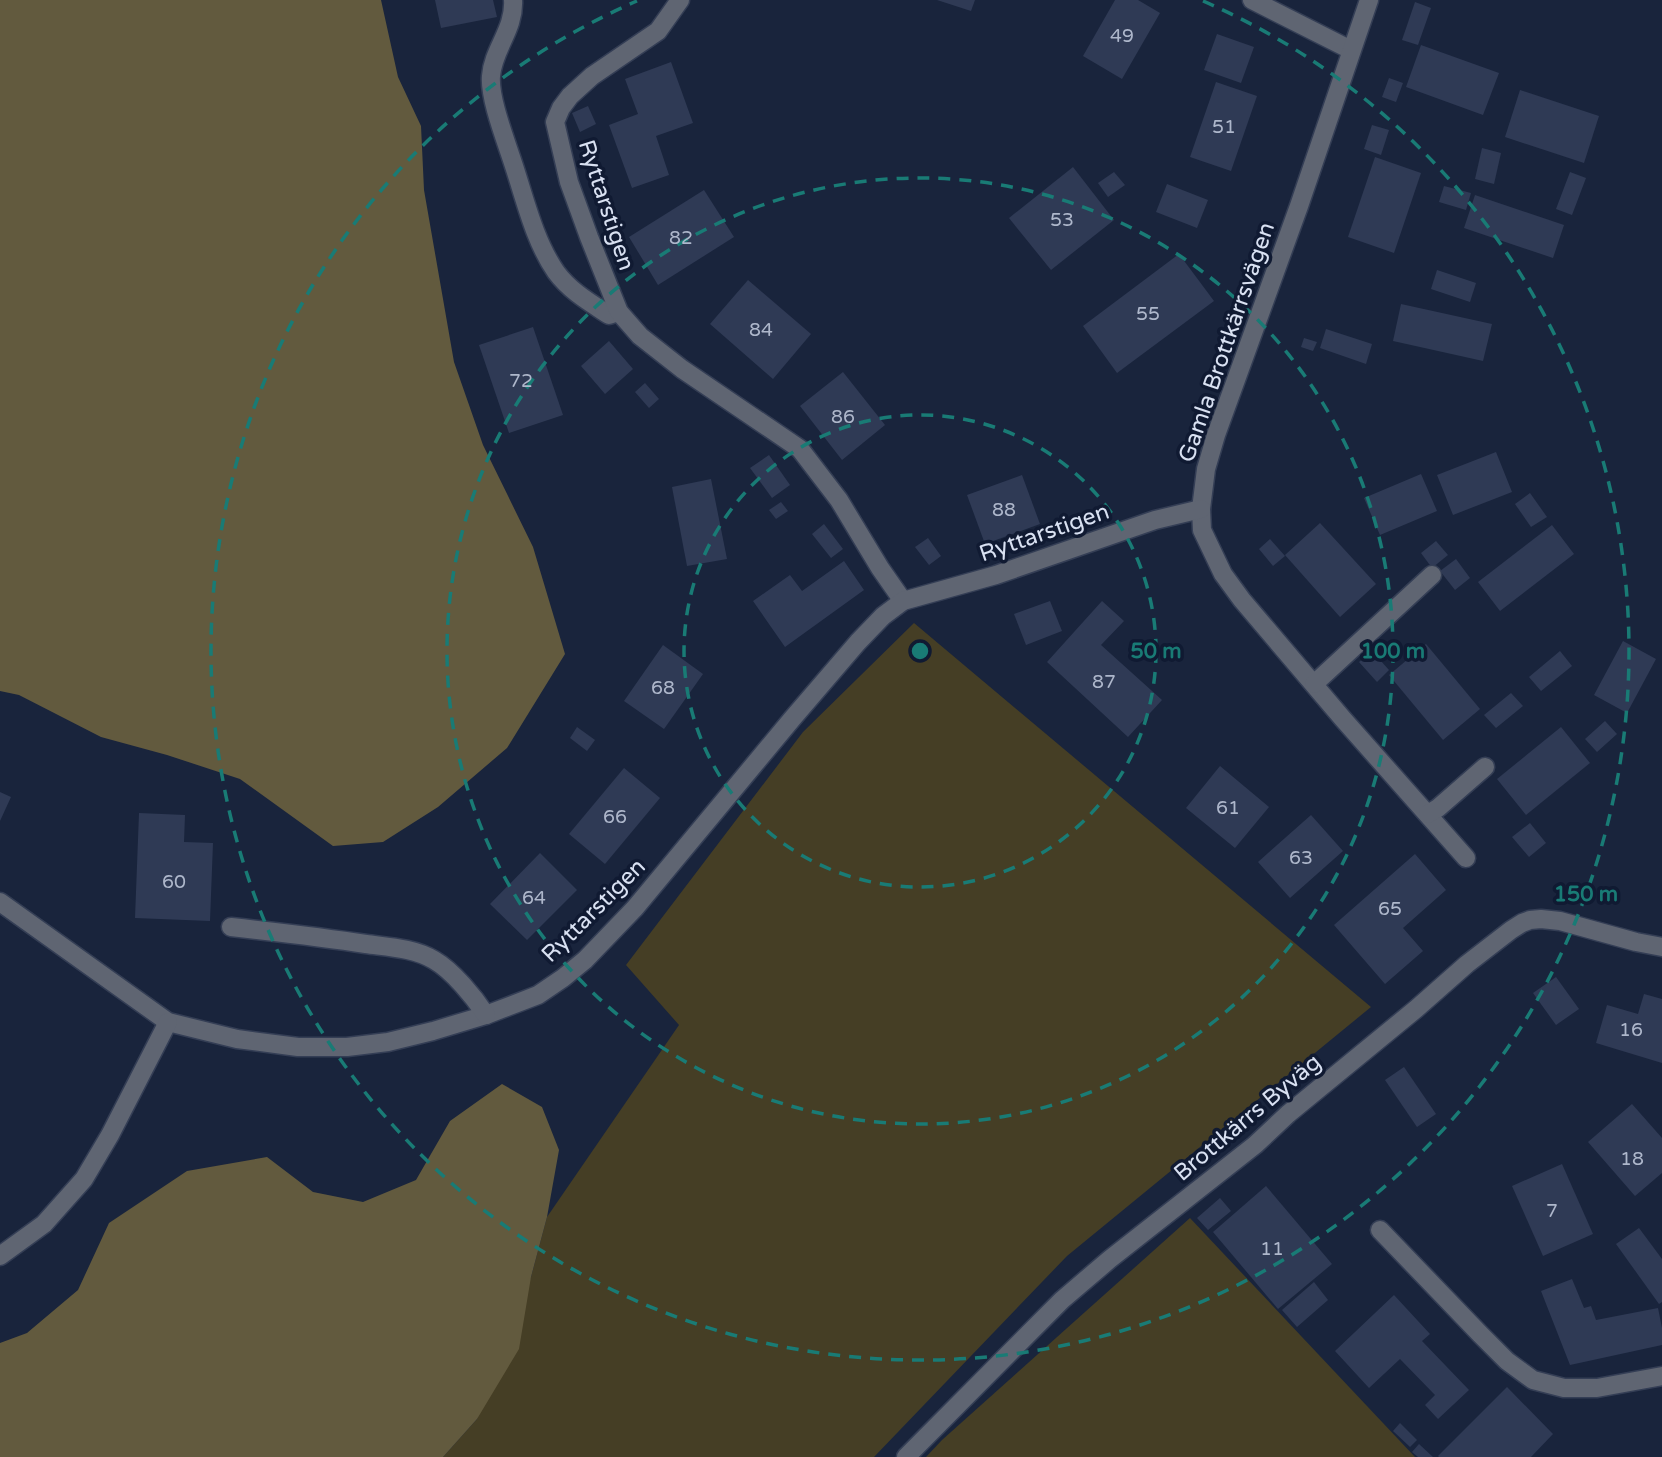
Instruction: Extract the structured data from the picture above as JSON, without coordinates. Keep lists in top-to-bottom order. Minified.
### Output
{"streets":{"street":["Ryttarstigen","Gamla Brottkärrsvägen","Brottkärrs Byväg"]},"crossings":[["Ryttarstigen","Gamla Brottkärrsvägen"]],"house_numbers":["49","51","53","82","55","84","72","86","88","87","68","61","66","63","60","64","65","16","18","7","11"],"rings":["50 m","100 m","150 m"]}
